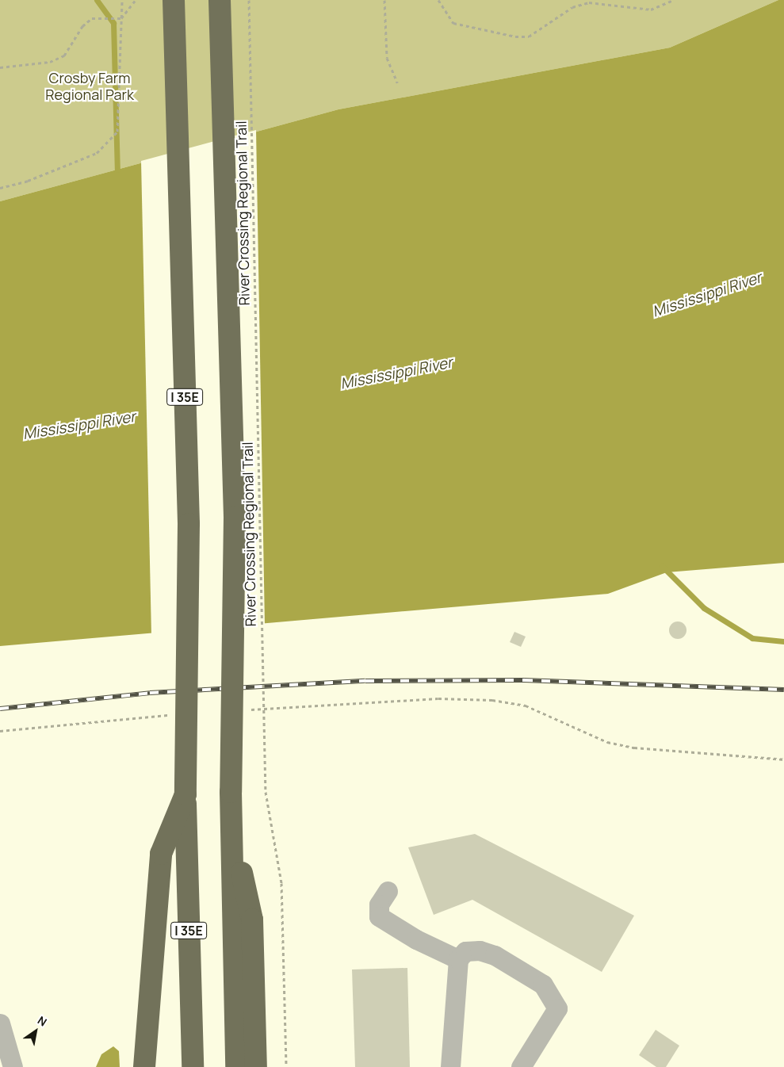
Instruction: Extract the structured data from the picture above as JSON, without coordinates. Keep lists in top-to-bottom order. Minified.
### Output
{"streets":{"highway":["I 35E"],"path":["River Crossing Regional Trail"]},"water":["Mississippi River"],"parks":["Crosby Farm Regional Park"],"north":"top right"}
